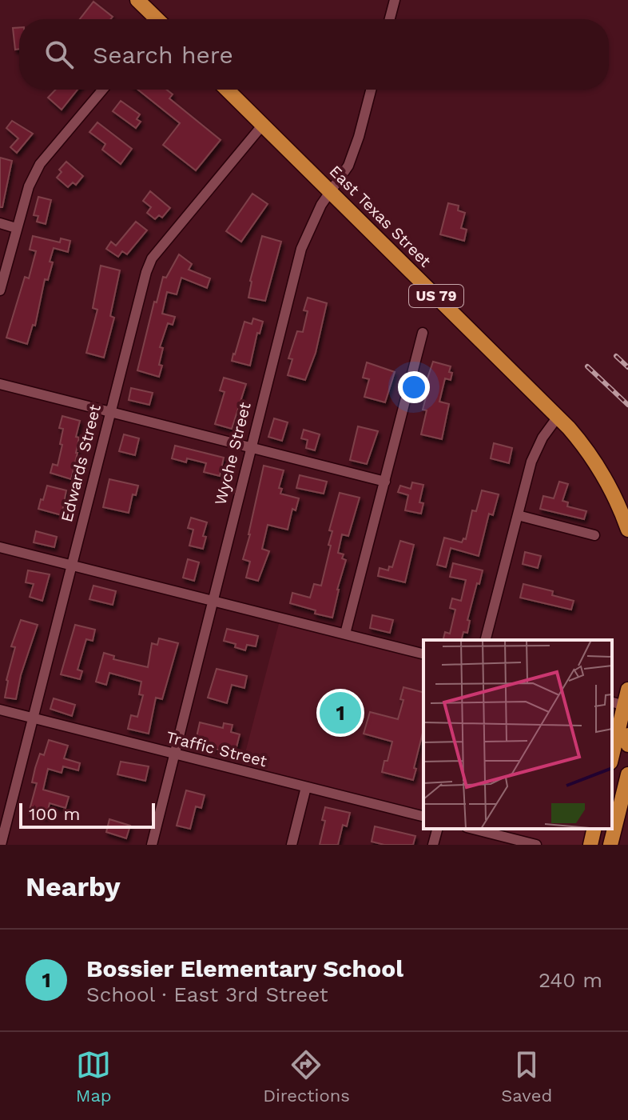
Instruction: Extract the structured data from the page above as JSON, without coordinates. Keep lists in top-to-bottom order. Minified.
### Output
{"streets":{"main road":["East Texas Street","US 79"],"street":["Wyche Street","Edwards Street","Traffic Street"]},"crossings":[["East Texas Street","Wyche Street"],["East Texas Street","Edwards Street"],["Wyche Street","Traffic Street"],["Edwards Street","Traffic Street"]],"scale_bar":"100 m","page":{"search":"Search here","pins":"1","scale":"100 m","heading":"Nearby","list":[{"mark":"1","name":"Bossier Elementary School","note":"School · East 3rd Street","value":"240 m"}],"nav":["Map","Directions","Saved"]}}
